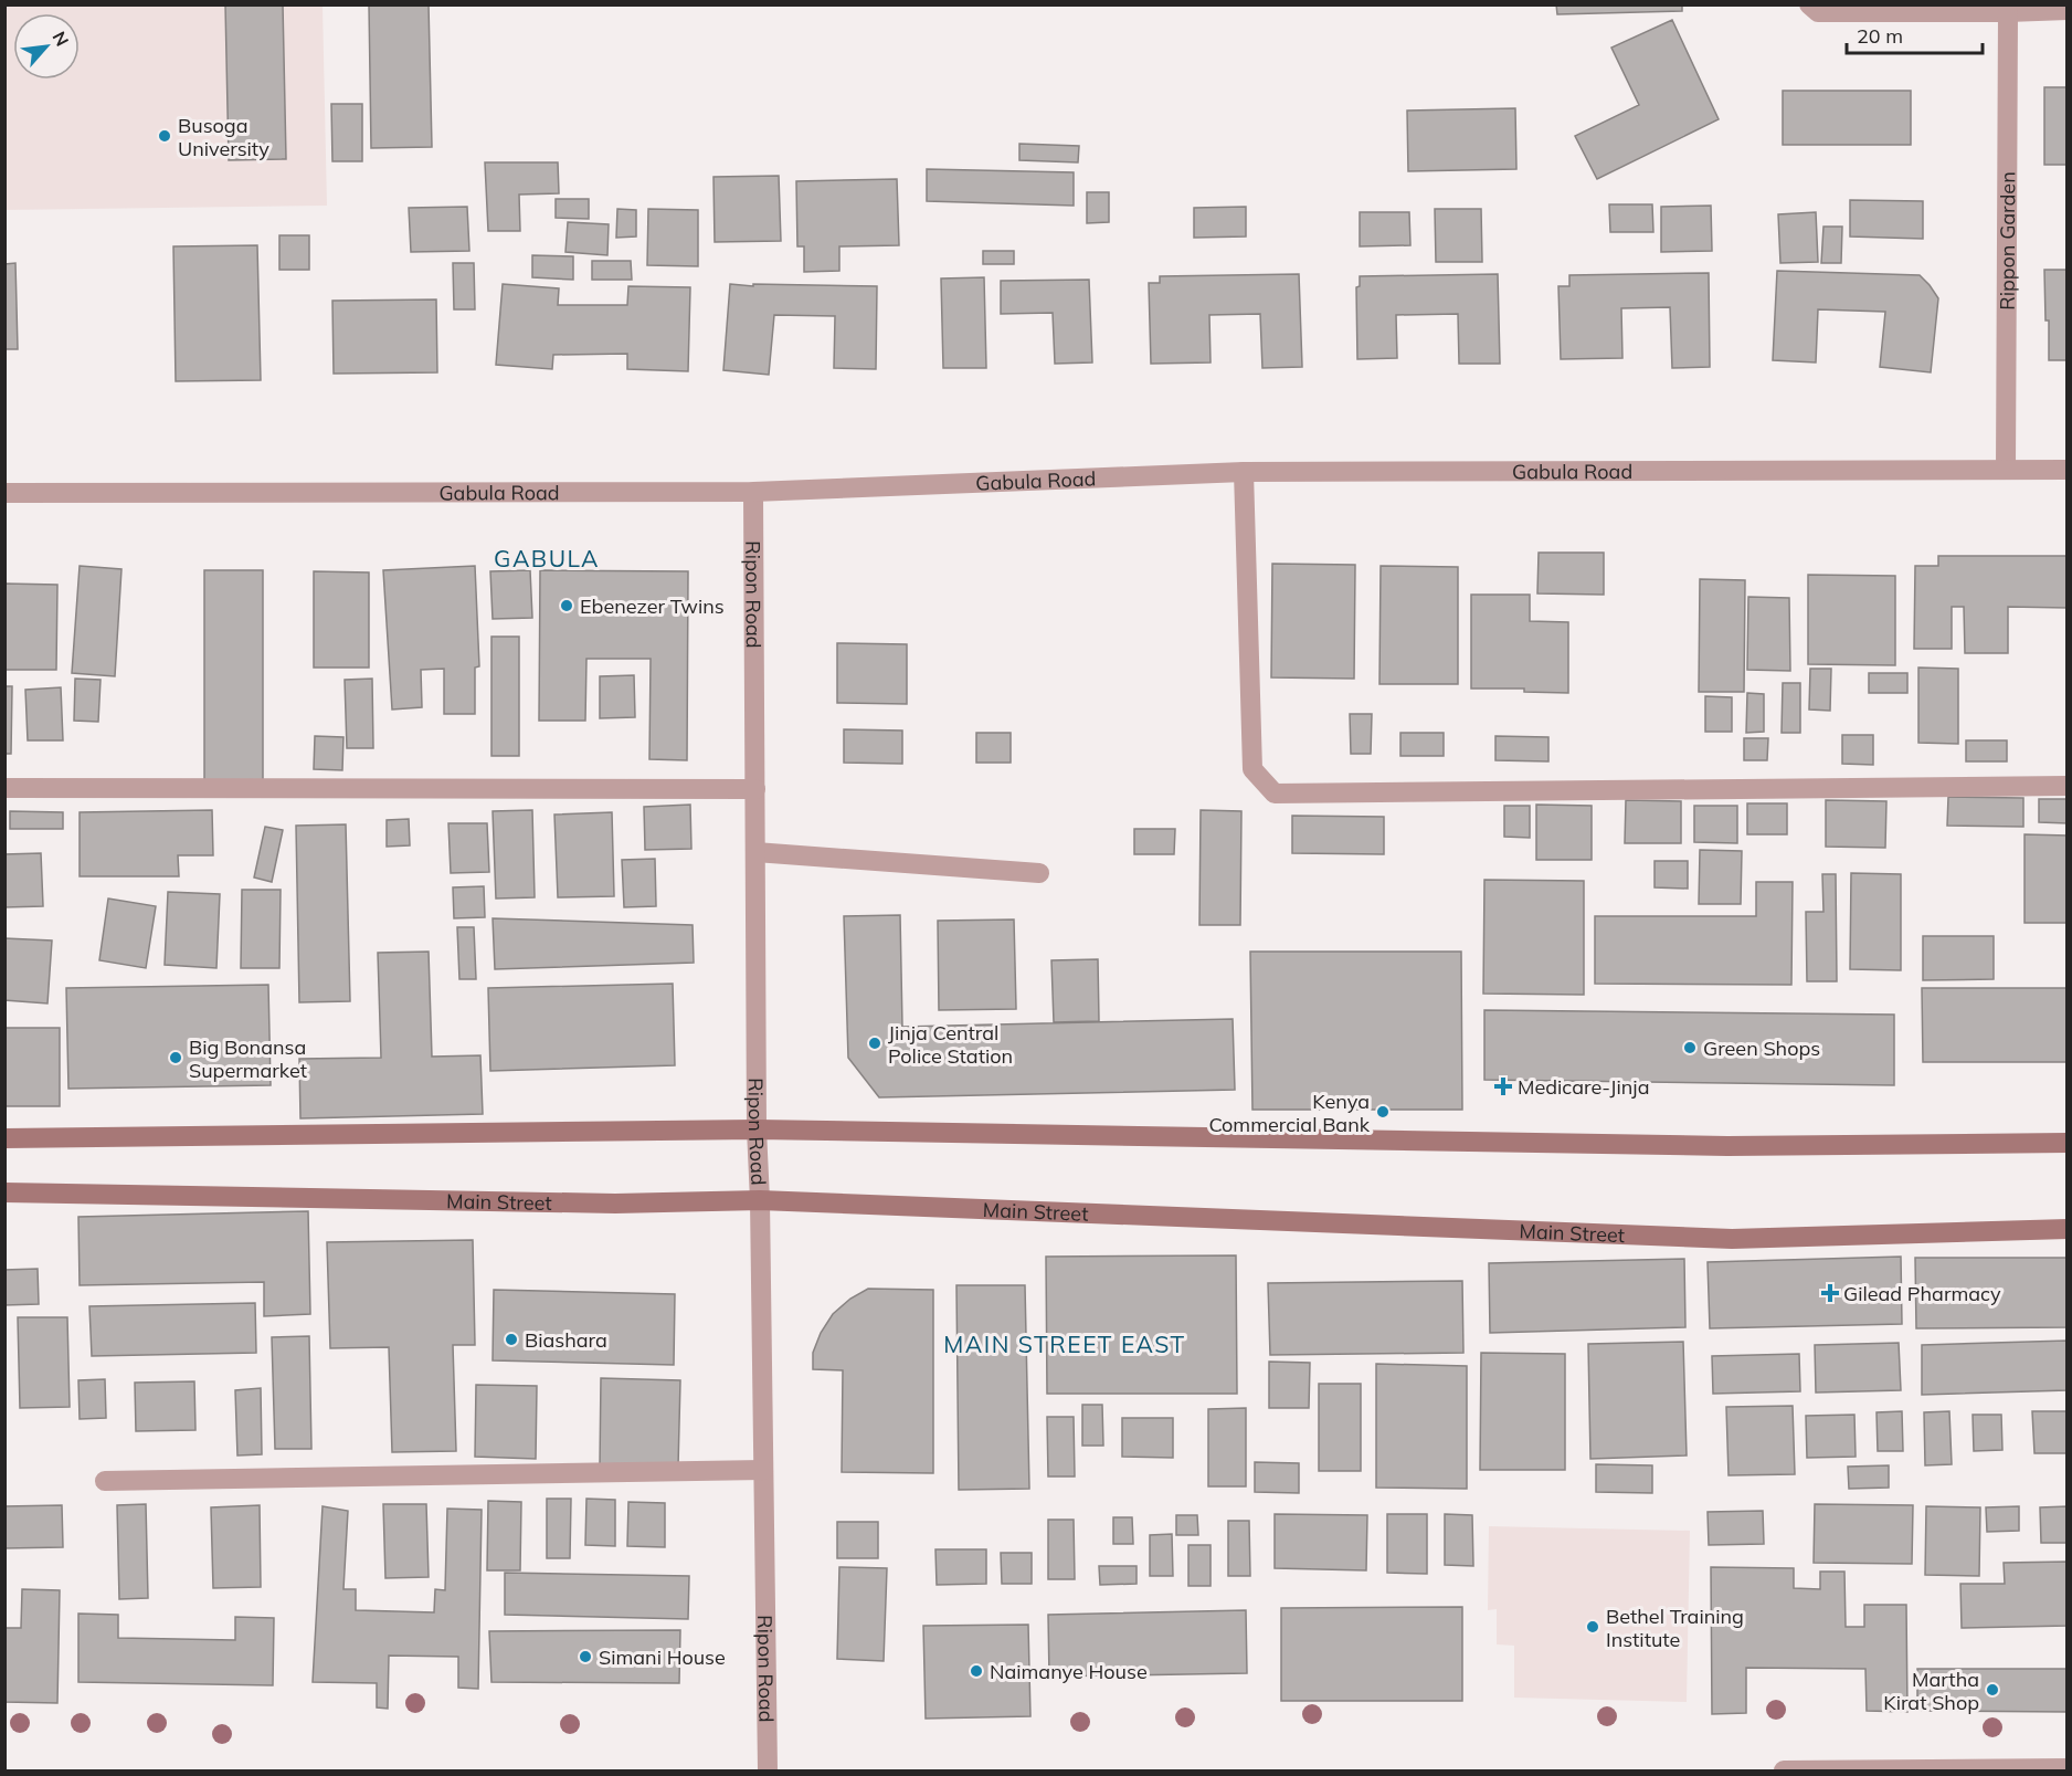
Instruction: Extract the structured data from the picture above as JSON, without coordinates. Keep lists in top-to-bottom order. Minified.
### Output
{"streets":{"street":["Rippon Garden","Gabula Road","Ripon Road","Main Street"]},"crossings":[["Rippon Garden","Gabula Road"],["Gabula Road","Ripon Road"],["Ripon Road","Main Street"]],"districts":["GABULA","MAIN STREET EAST"],"places":{"other":["Busoga University","Ebenezer Twins","Jinja Central Police Station","Green Shops","Big Bonansa Supermarket","Kenya Commercial Bank","Biashara","Bethel Training Institute","Simani House","Naimanye House","Martha Kirat Shop"],"health":["Medicare-Jinja","Gilead Pharmacy"]},"scale_bar":"20 m","north":"top right"}
